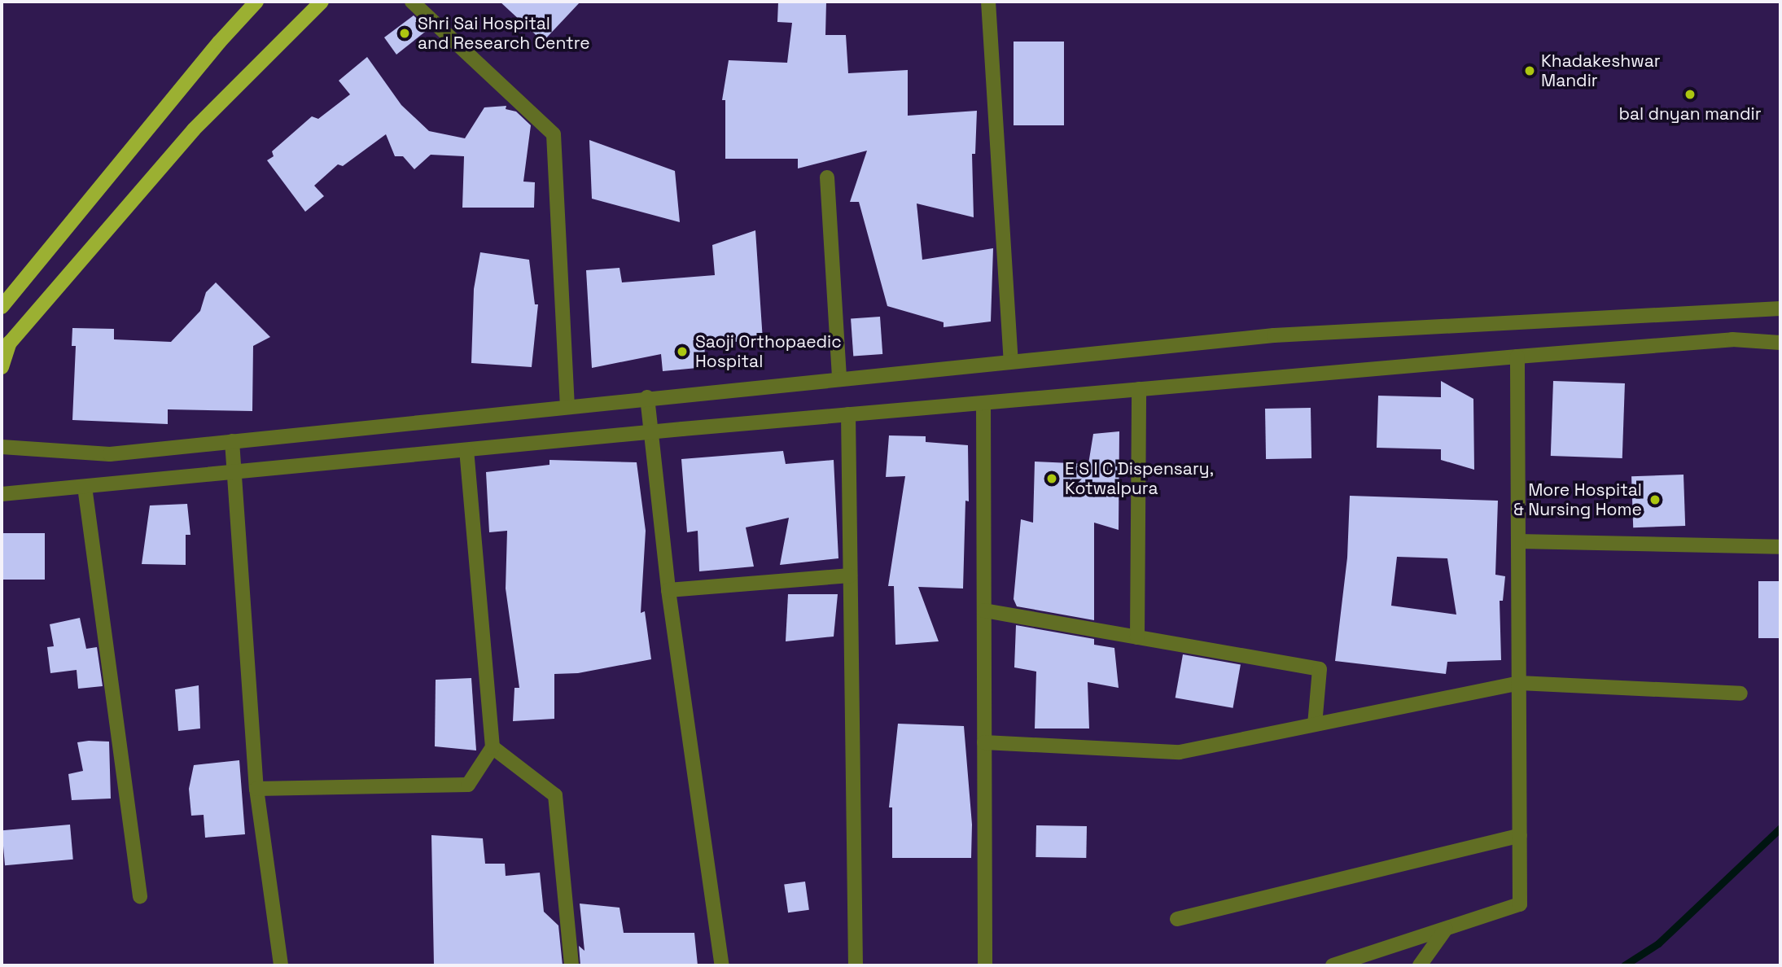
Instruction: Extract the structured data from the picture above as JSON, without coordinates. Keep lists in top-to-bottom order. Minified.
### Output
{"places":["Shri Sai Hospital and Research Centre","Khadakeshwar Mandir","bal dnyan mandir","Saoji Orthopaedic Hospital","E S I C Dispensary, Kotwalpura","More Hospital & Nursing Home"]}
